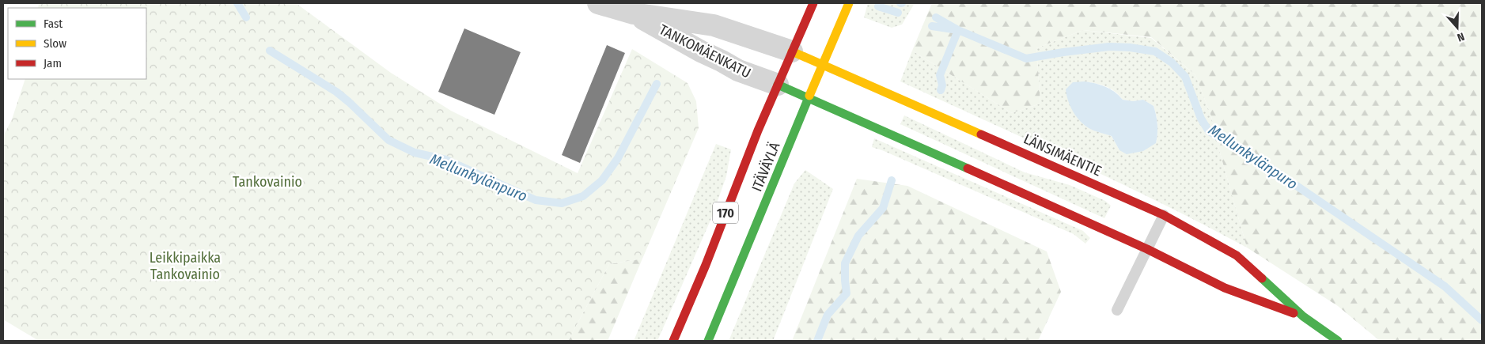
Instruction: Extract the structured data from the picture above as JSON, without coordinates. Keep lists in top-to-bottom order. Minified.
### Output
{"streets":{"main road":["LÄNSIMÄENTIE","ITÄVÄYLÄ","170"],"street":["TANKOMÄENKATU"]},"crossings":[["TANKOMÄENKATU","LÄNSIMÄENTIE"],["TANKOMÄENKATU","ITÄVÄYLÄ"],["LÄNSIMÄENTIE","ITÄVÄYLÄ"]],"water":["Mellunkylänpuro"],"parks":["Tankovainio","Leikkipaikka Tankovainio"],"legend":["Fast","Slow","Jam"],"north":"bottom"}
